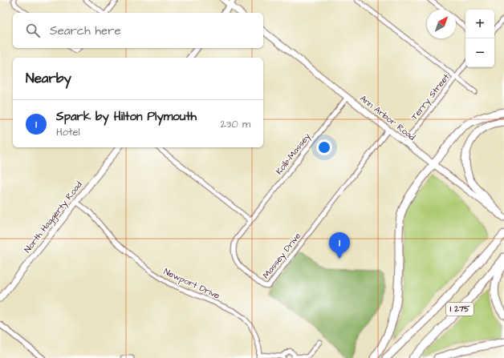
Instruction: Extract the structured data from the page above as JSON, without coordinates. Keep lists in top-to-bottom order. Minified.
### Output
{"streets":{"highway":["I 275"],"main road":["Ann Arbor Road","North Haggerty Road"],"street":["Terry Street","Kolb-Massey","Massey Drive","Newport Drive"]},"crossings":[["Terry Street","Ann Arbor Road"],["Ann Arbor Road","Kolb-Massey"],["Ann Arbor Road","Massey Drive"],["Kolb-Massey","Massey Drive"],["North Haggerty Road","Newport Drive"]],"north":"top right","page":{"map_buttons":["+","−"],"search":"Search here","heading":"Nearby","list":[{"mark":"1","name":"Spark by Hilton Plymouth","note":"Hotel","value":"230 m"}],"pins":"1"}}
